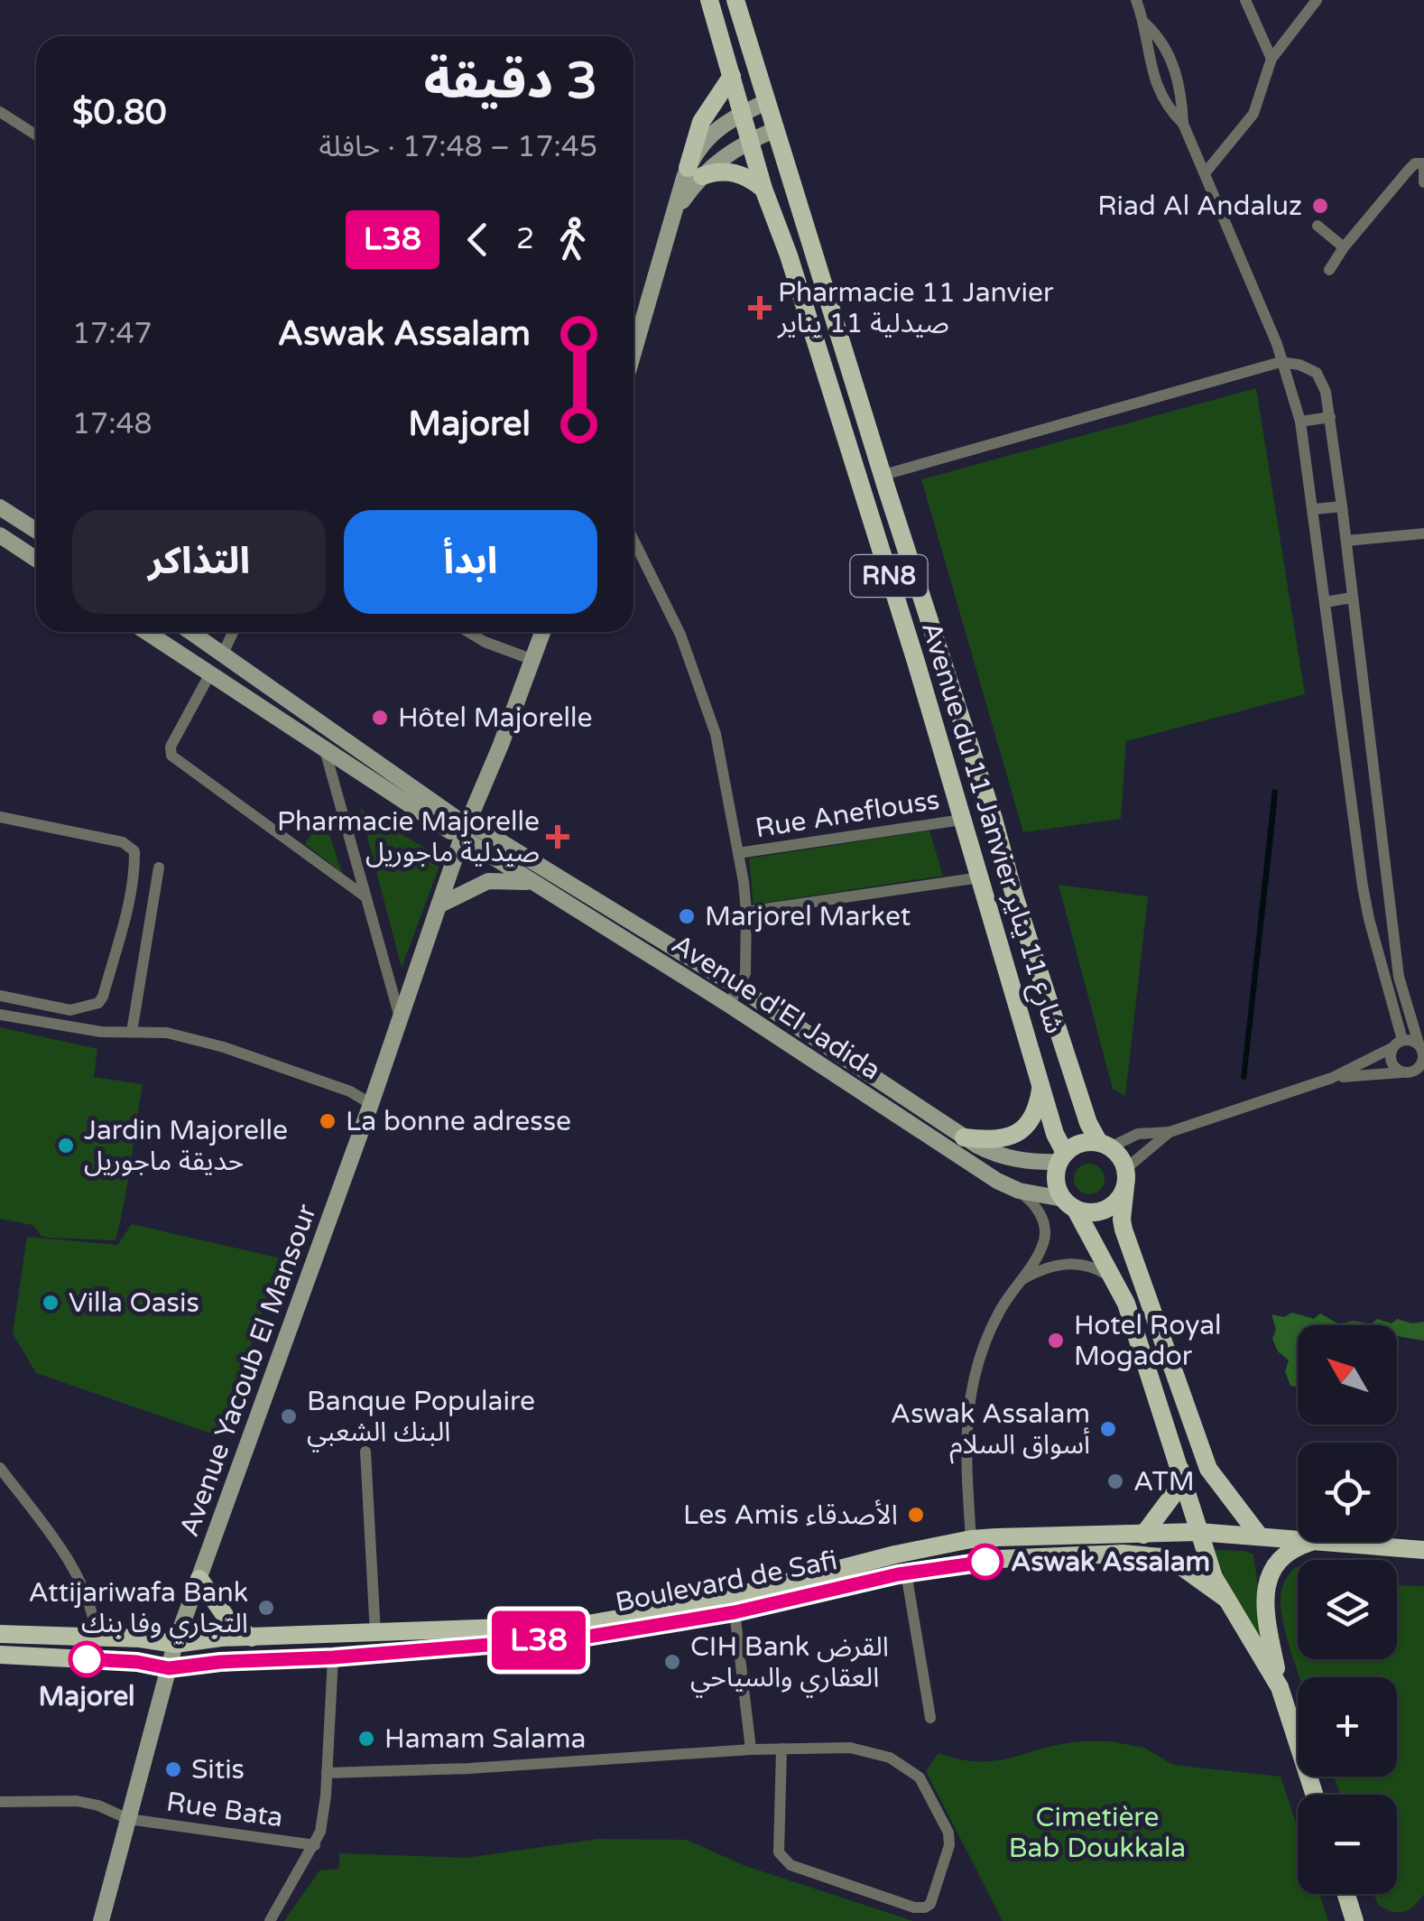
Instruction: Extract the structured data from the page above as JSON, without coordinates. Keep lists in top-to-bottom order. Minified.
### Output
{"streets":{"main road":["RN8","Avenue du 11 Janvier شارع 11 يناير","Avenue d'El Jadida","Avenue Yacoub El Mansour","Boulevard de Safi"],"street":["Rue Aneflouss","Rue Bata"]},"crossings":[["RN8","Avenue du 11 Janvier شارع 11 يناير"],["RN8","Avenue d'El Jadida"],["RN8","Boulevard de Safi"],["Rue Aneflouss","Avenue du 11 Janvier شارع 11 يناير"],["Avenue du 11 Janvier شارع 11 يناير","Avenue d'El Jadida"],["Avenue d'El Jadida","Avenue Yacoub El Mansour"],["Avenue Yacoub El Mansour","Boulevard de Safi"],["Avenue Yacoub El Mansour","Rue Bata"]],"parks":["Cimetière Bab Doukkala"],"places":{"other":["Riad Al Andaluz","Hôtel Majorelle","Marjorel Market","La bonne adresse","Jardin Majorelle حديقة ماجوريل","Villa Oasis","Hotel Royal Mogador","Banque Populaire البنك الشعبي","Aswak Assalam أسواق السلام","ATM","Les Amis الأصدقاء","Aswak Assalam","Attijariwafa Bank التجاري وفا بنك","Majorel","CIH Bank القرض العقاري والسياحي","Hamam Salama","Sitis"],"health":["Pharmacie 11 Janvier صيدلية 11 يناير","Pharmacie Majorelle صيدلية ماجوريل"]},"lines":["bus line L38"],"north":"top left","page":{"on_map":"L38","heading":["3 دقيقة","17:45 – 17:48 · حافلة","$0.80"],"legs":["2","L38"],"list":[{"name":"Aswak Assalam","value":"17:47"},{"name":"Majorel","value":"17:48"}],"buttons":["ابدأ","التذاكر"],"map_buttons":["+","−"]}}
